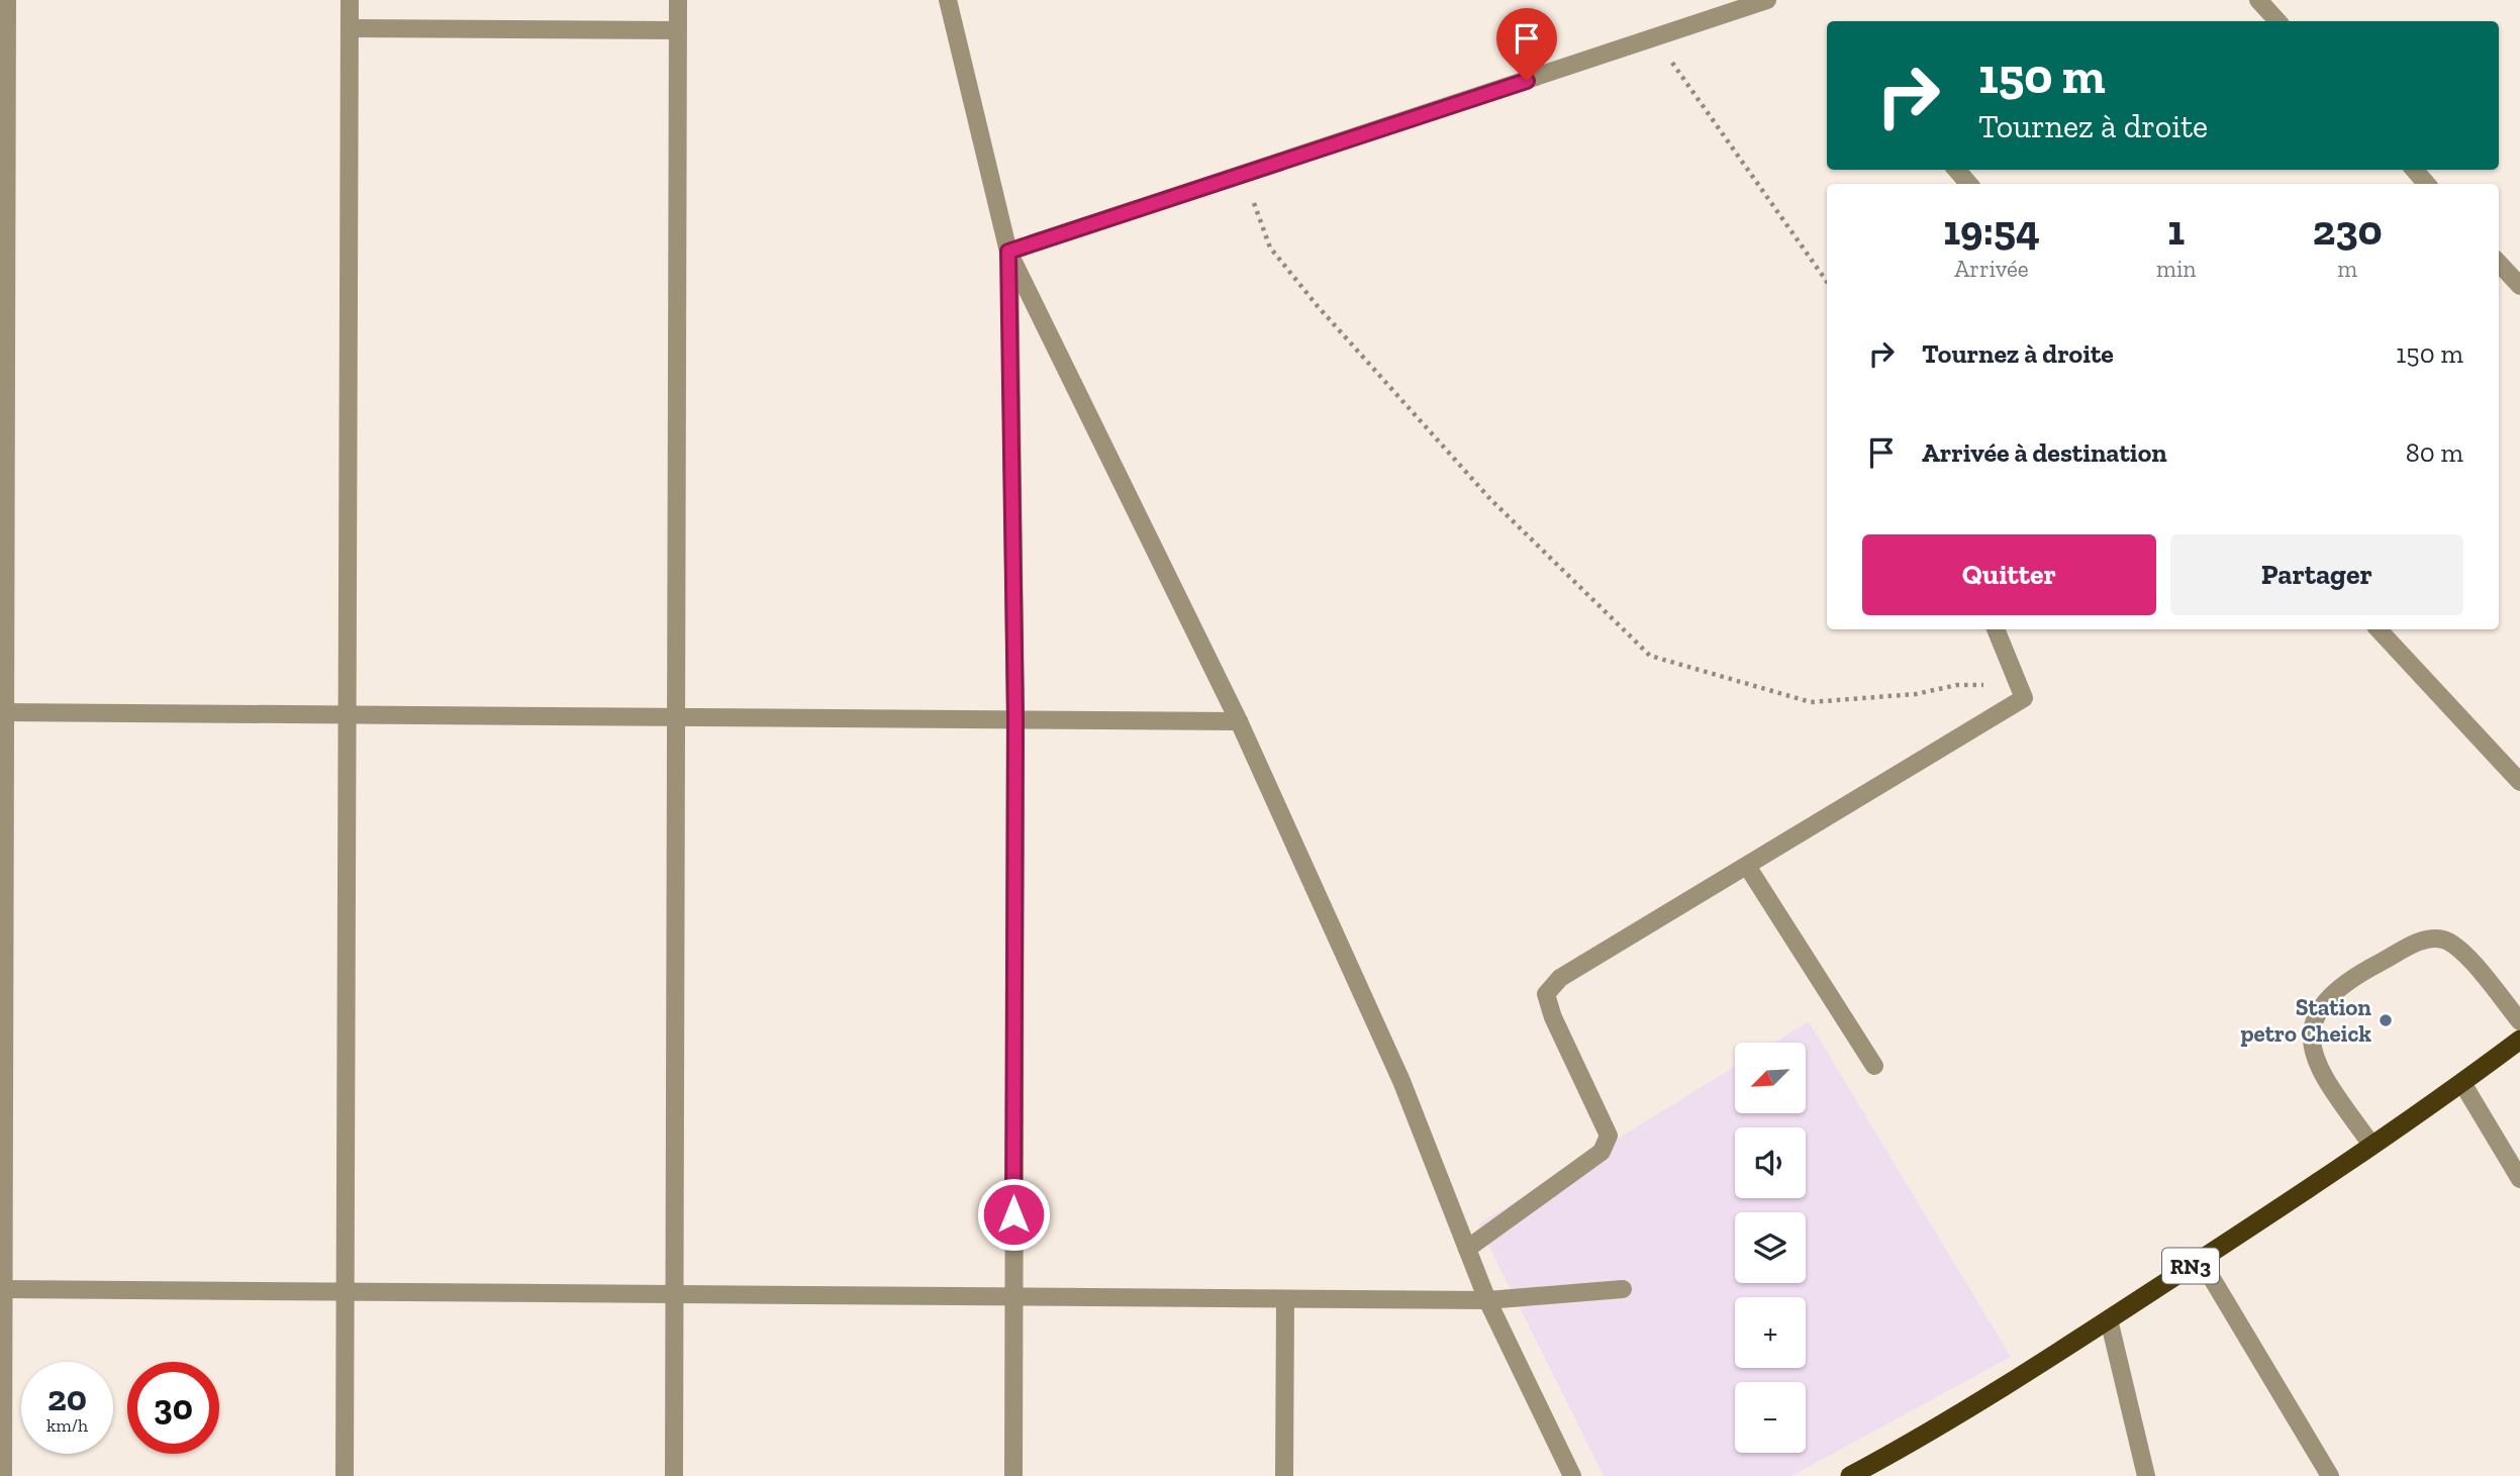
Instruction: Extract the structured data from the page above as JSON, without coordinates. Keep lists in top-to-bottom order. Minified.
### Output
{"streets":{"highway":["RN3"]},"places":["Station petro Cheick"],"north":"bottom left","page":{"turn":["150 m","Tournez à droite"],"eta":["19:54","Arrivée","1","min","230","m"],"list":[{"name":"Tournez à droite","value":"150 m"},{"name":"Arrivée à destination","value":"80 m"}],"buttons":["Quitter","Partager"],"map_buttons":["+","−"],"speed":"20 km/h","limit":"30"}}
